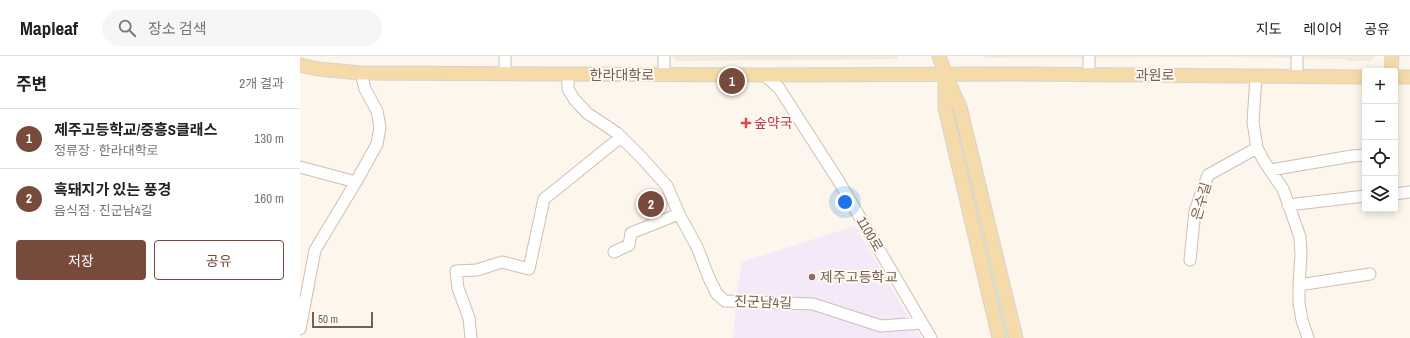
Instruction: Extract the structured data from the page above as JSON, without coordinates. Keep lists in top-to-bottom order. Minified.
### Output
{"streets":{"main road":["한라대학로","과원로"],"street":["은수길","1100로","진군남4길"]},"crossings":[["한라대학로","과원로"],["한라대학로","1100로"],["한라대학로","진군남4길"],["1100로","진군남4길"]],"places":{"health":["숲약국"],"other":["제주고등학교"]},"scale_bar":"50 m","page":{"header":"Mapleaf","search":"장소 검색","nav":["지도","레이어","공유"],"heading":["주변","2개 결과"],"pins":["1","2"],"map_buttons":["+","−"],"list":[{"mark":"1","name":"제주고등학교/중흥S클래스","note":"정류장 · 한라대학로","value":"130 m"},{"mark":"2","name":"흑돼지가 있는 풍경","note":"음식점 · 진군남4길","value":"160 m"}],"buttons":["저장","공유"],"scale":"50 m"}}
